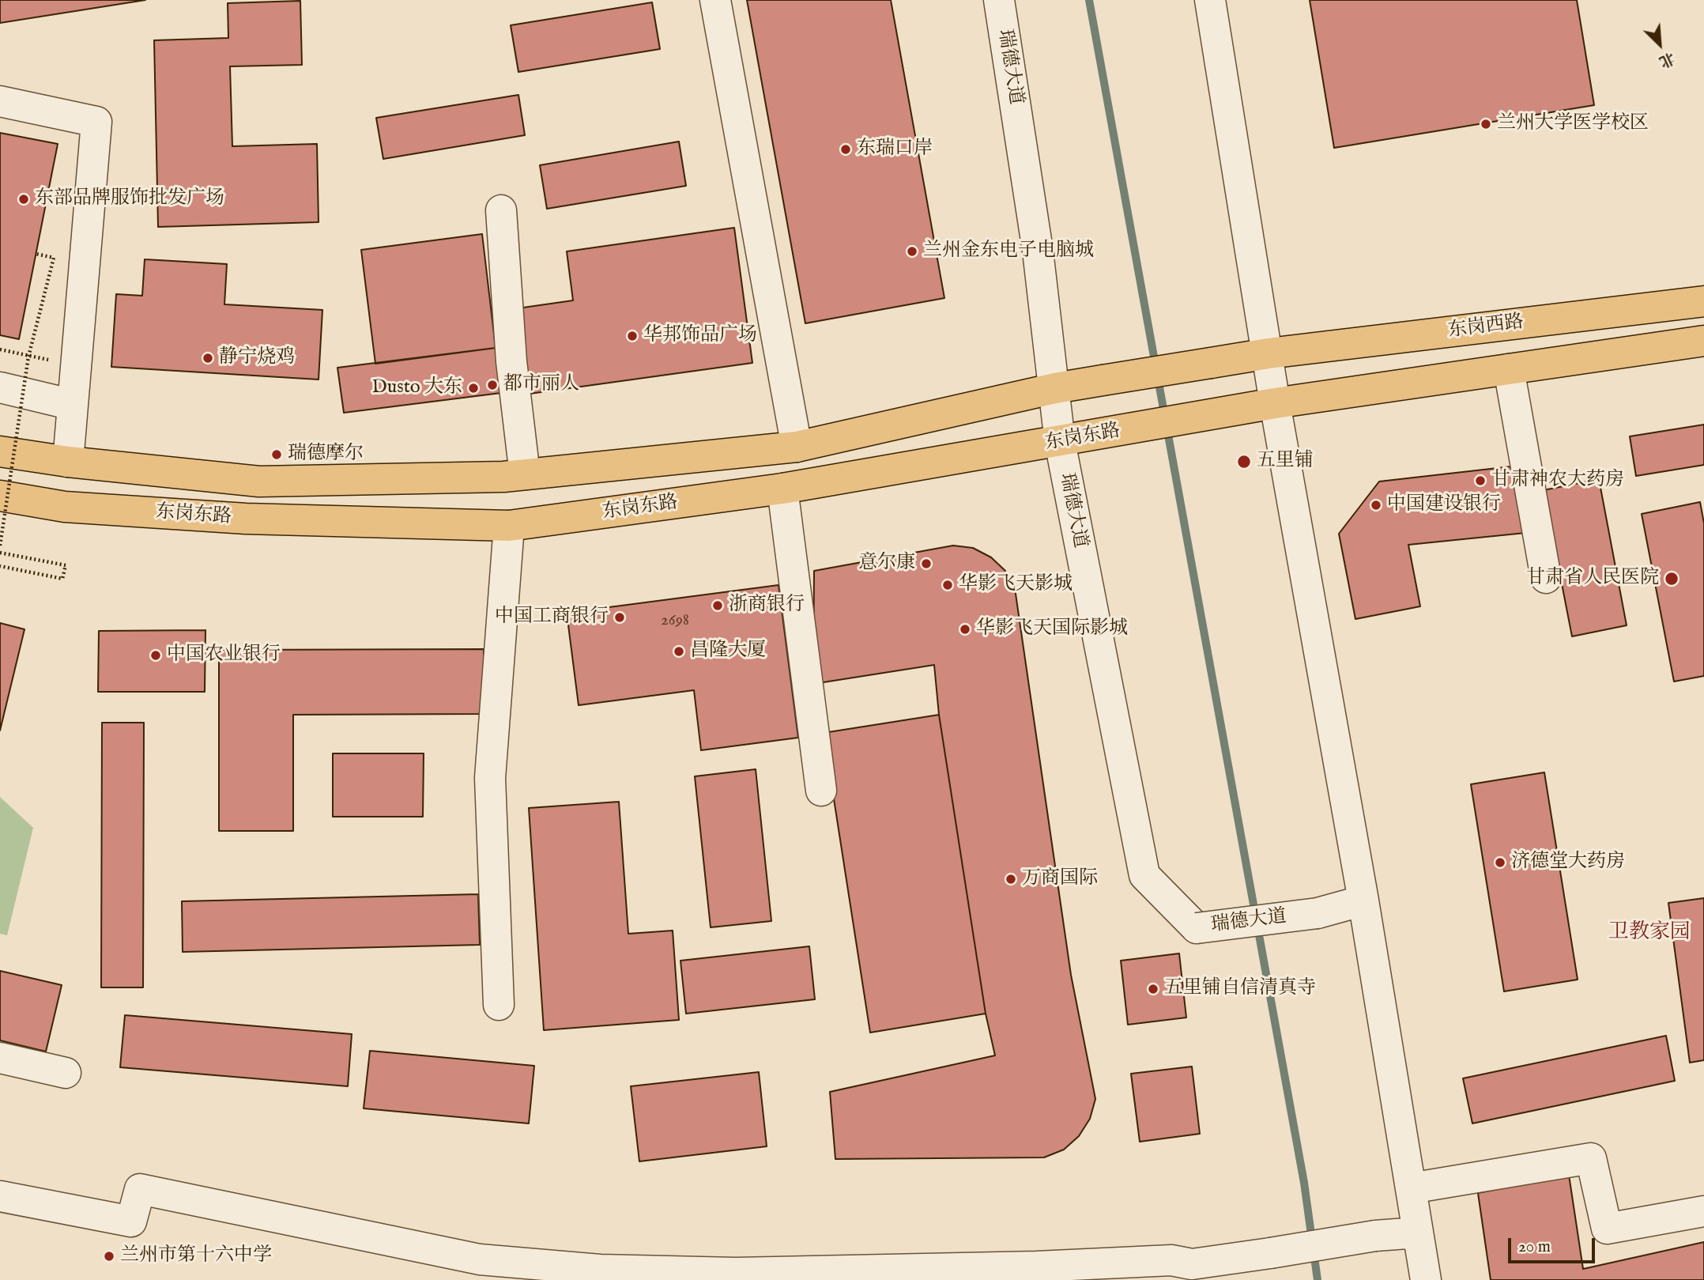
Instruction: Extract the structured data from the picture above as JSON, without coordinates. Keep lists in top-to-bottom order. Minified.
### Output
{"streets":{"main road":["东岗西路","东岗东路"],"street":["瑞德大道"]},"crossings":[["瑞德大道","东岗东路"],["东岗西路","东岗东路"]],"districts":["卫教家园"],"places":["兰州大学医学校区","东瑞口岸","东部品牌服饰批发广场","兰州金东电子电脑城","华邦饰品广场","静宁烧鸡","都市丽人","Dusto 大东","瑞德摩尔","五里铺","甘肃神农大药房","中国建设银行","意尔康","甘肃省人民医院","华影飞天影城","浙商银行","中国工商银行","华影飞天国际影城","昌隆大厦","中国农业银行","济德堂大药房","万商国际","五里铺自信清真寺","兰州市第十六中学"],"house_numbers":["2698"],"scale_bar":"20 m","north":"bottom right"}
